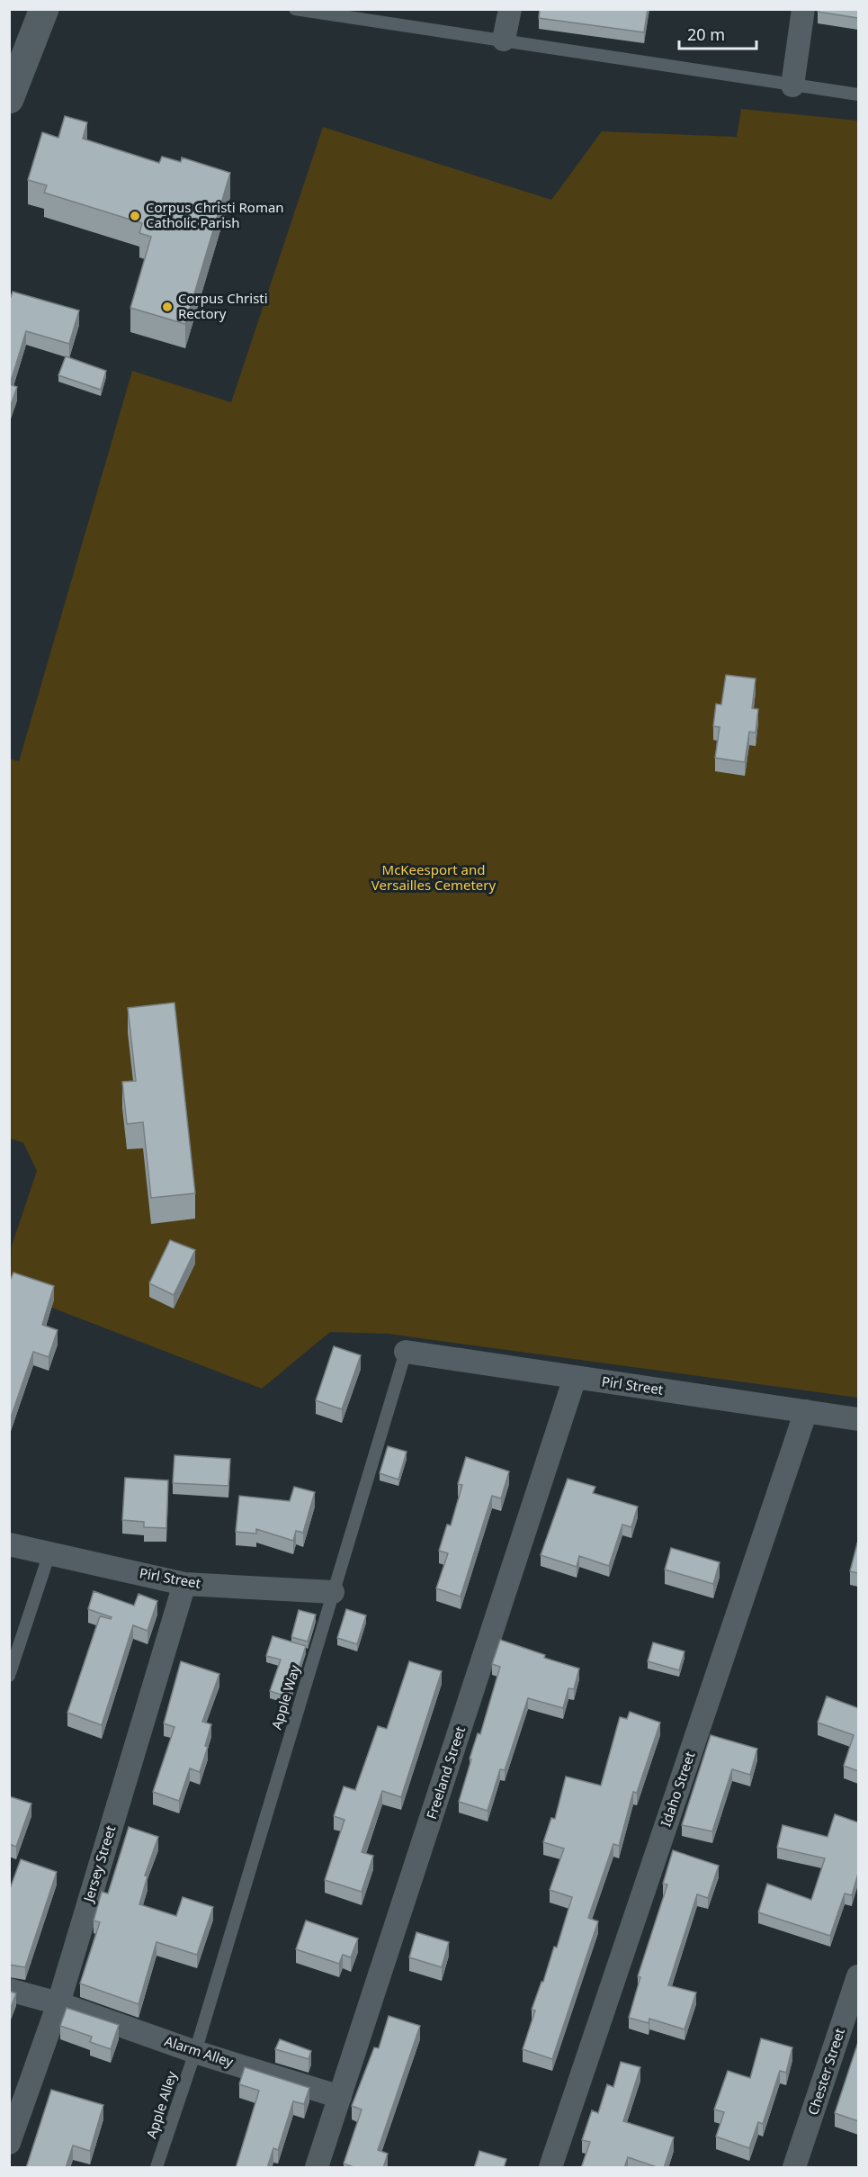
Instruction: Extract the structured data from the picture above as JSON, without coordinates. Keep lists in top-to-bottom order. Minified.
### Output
{"streets":{"street":["Pirl Street","Freeland Street","Idaho Street","Jersey Street","Alarm Alley","Chester Street"],"lane":["Apple Way","Apple Alley"]},"crossings":[["Pirl Street","Apple Way"],["Pirl Street","Freeland Street"],["Pirl Street","Idaho Street"],["Pirl Street","Jersey Street"],["Apple Way","Alarm Alley"],["Apple Way","Apple Alley"],["Freeland Street","Alarm Alley"],["Jersey Street","Alarm Alley"],["Alarm Alley","Apple Alley"]],"parks":["McKeesport and Versailles Cemetery"],"places":["Corpus Christi Roman Catholic Parish","Corpus Christi Rectory"],"scale_bar":"20 m"}
